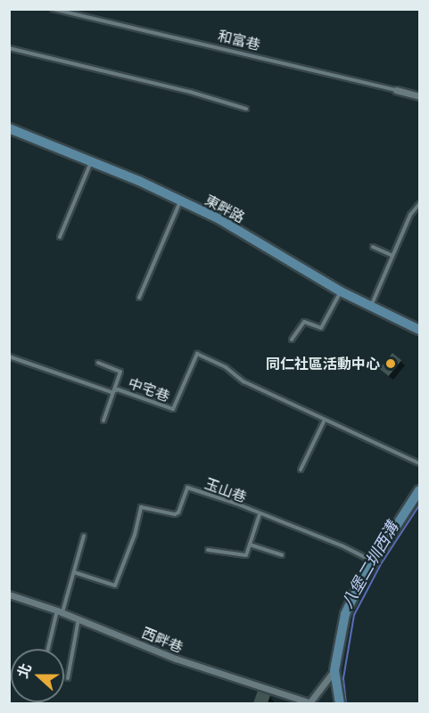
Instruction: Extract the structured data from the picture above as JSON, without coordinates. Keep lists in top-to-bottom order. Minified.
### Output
{"streets":{"street":["和富巷","東畔路","西畔巷"],"lane":["中宅巷","玉山巷"]},"water":["八堡二圳西溝"],"places":["同仁社區活動中心"],"north":"left"}
